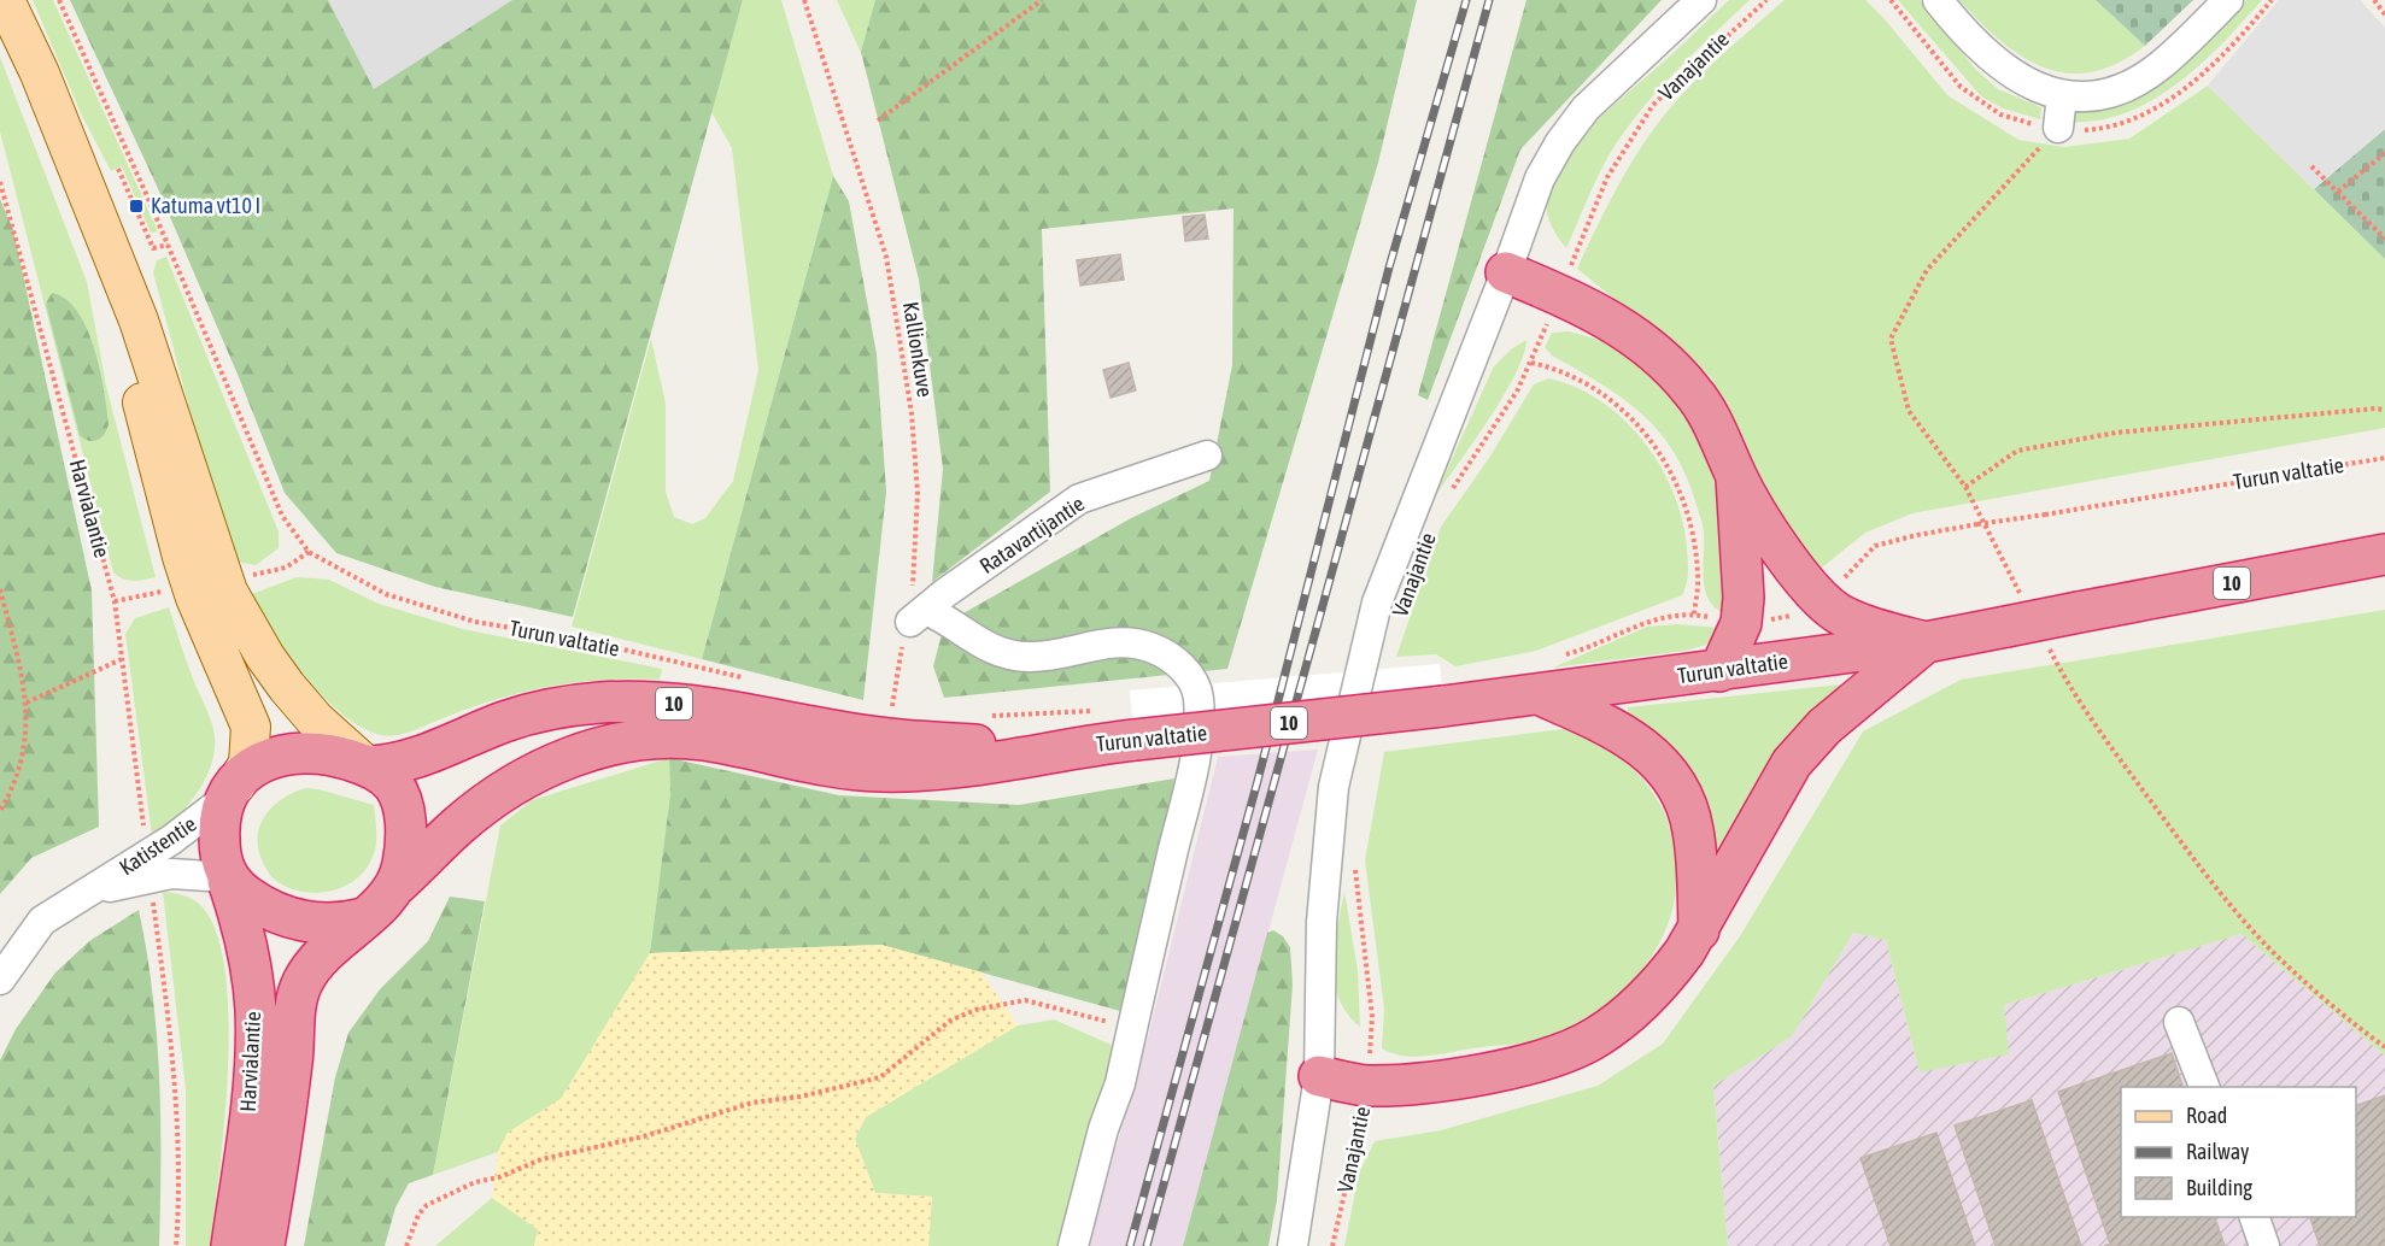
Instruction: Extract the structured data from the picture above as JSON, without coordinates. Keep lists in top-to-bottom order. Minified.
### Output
{"streets":{"highway":["Turun valtatie","Harvialantie","10"],"street":["Vanajantie","Ratavartijantie","Katistentie"],"path":["Kallionkuve"]},"crossings":[["Kallionkuve","Ratavartijantie"],["Turun valtatie","Harvialantie"],["Turun valtatie","10"],["Turun valtatie","Katistentie"],["Harvialantie","10"],["Harvialantie","Katistentie"],["10","Katistentie"]],"places":{"transit":["Katuma vt10 I"]},"legend":["Road","Railway","Building"]}
